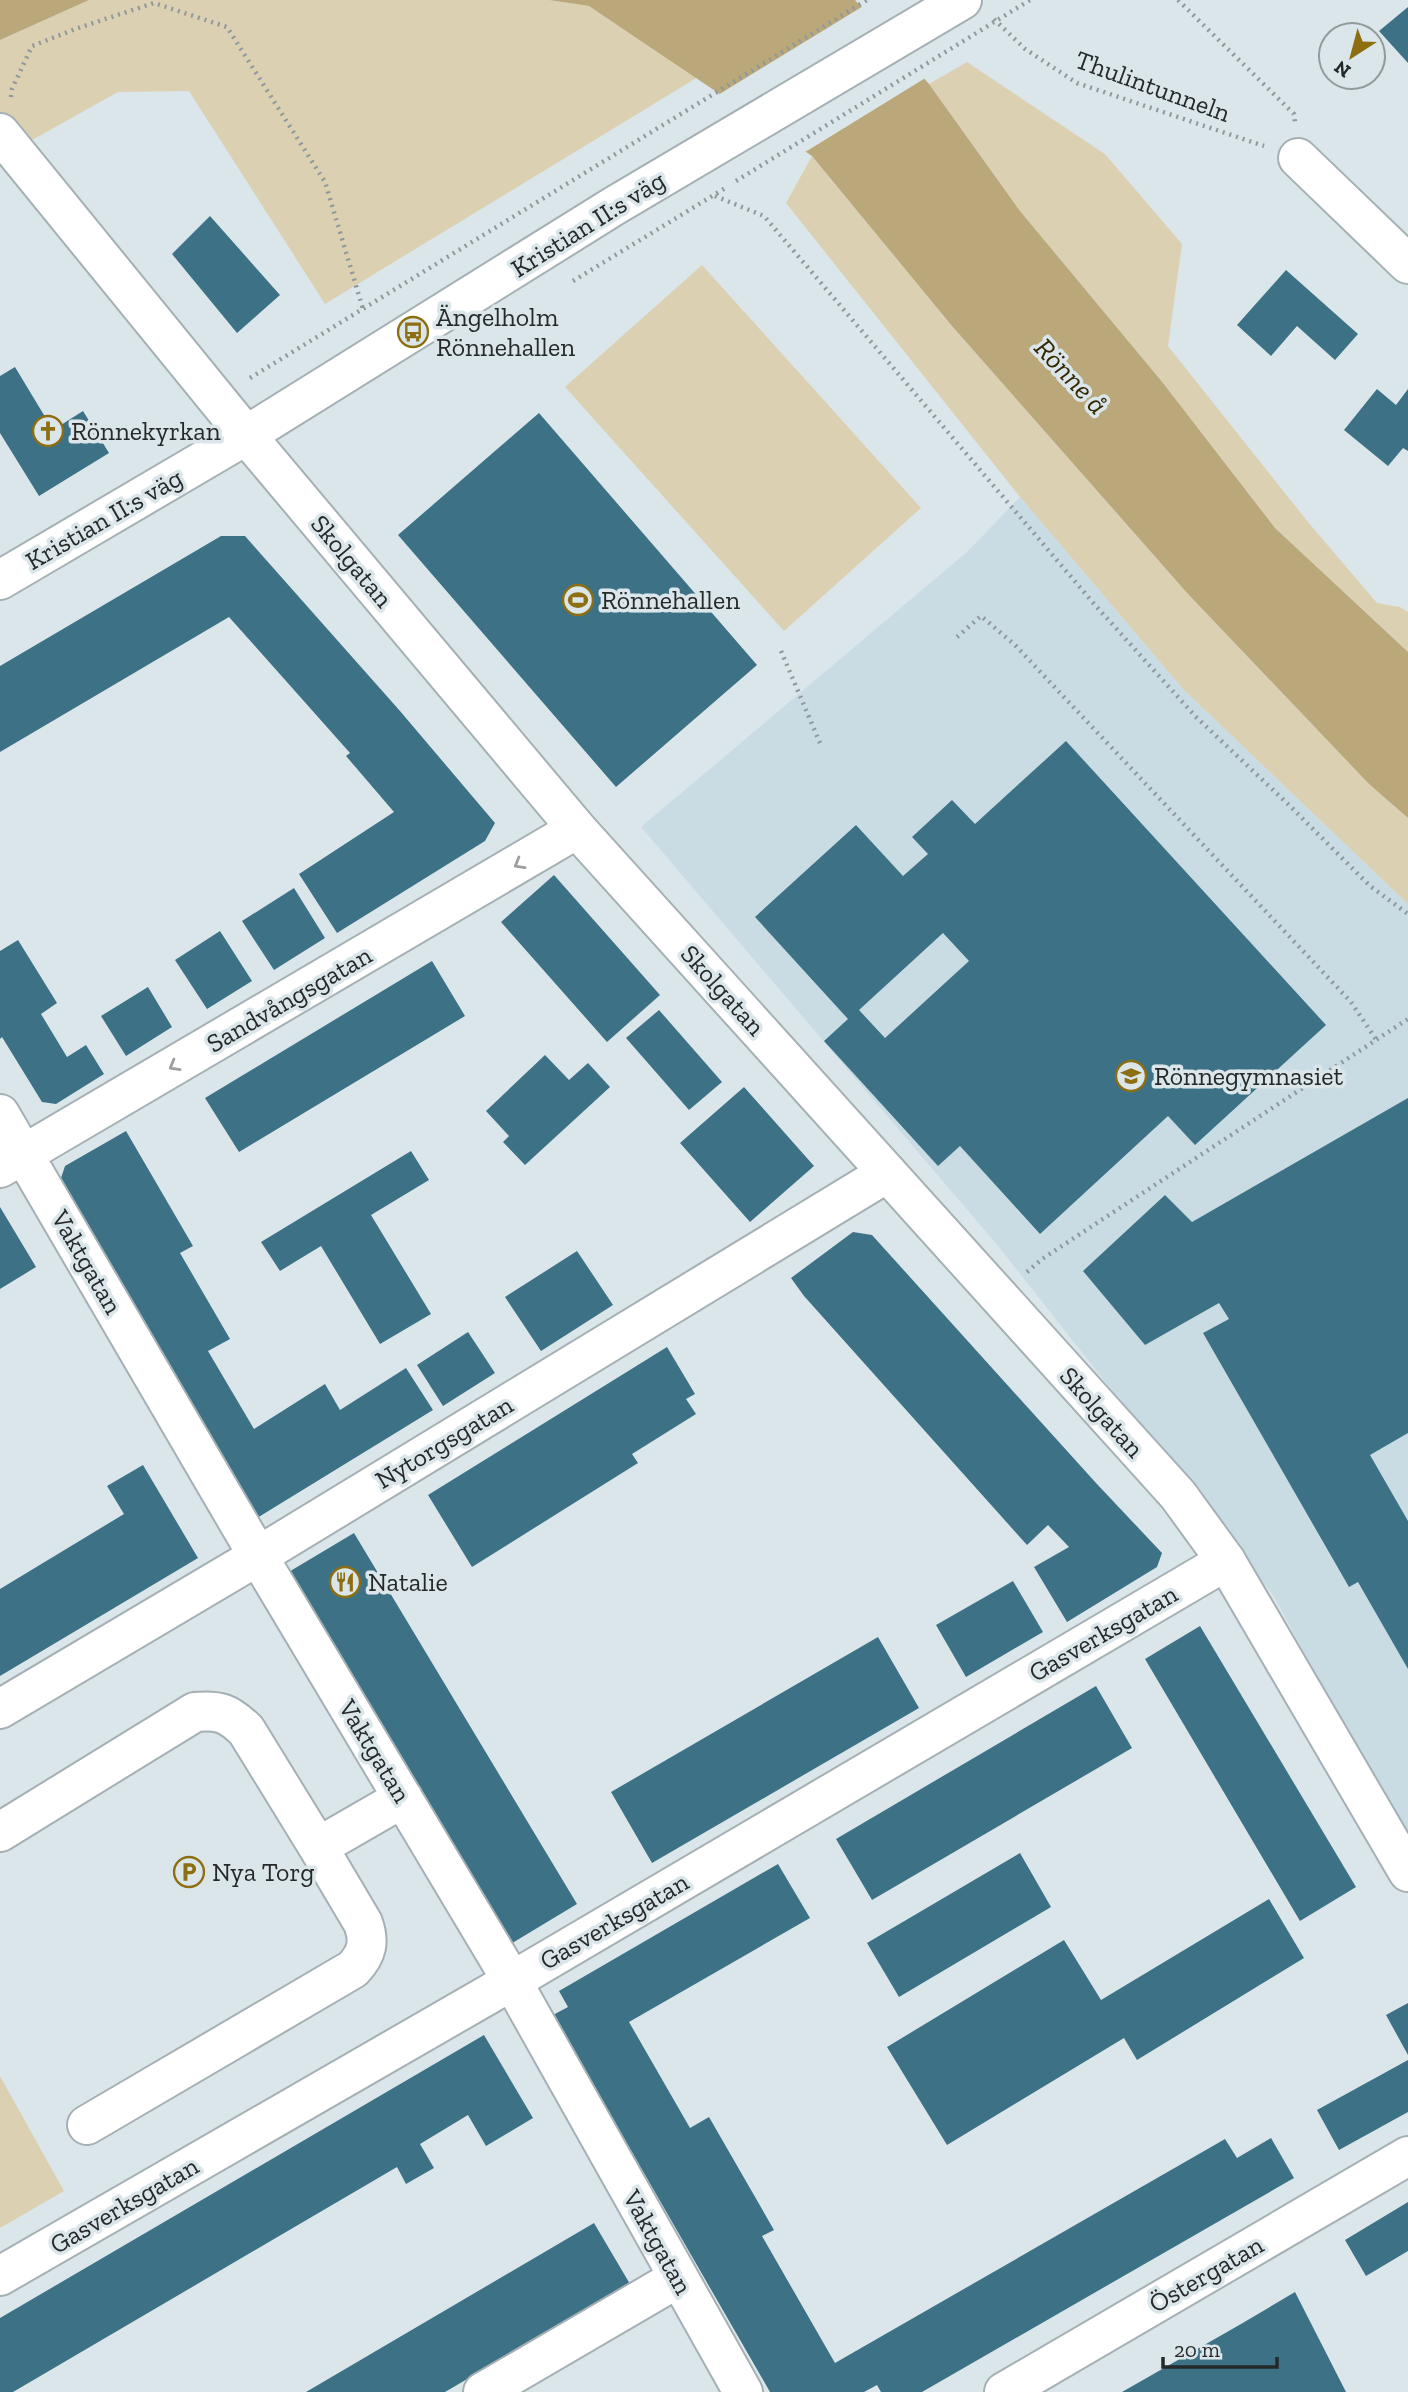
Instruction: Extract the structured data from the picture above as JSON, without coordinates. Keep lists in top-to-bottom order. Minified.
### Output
{"streets":{"street":["Kristian II:s väg","Skolgatan","Sandvångsgatan","Vaktgatan","Nytorgsgatan","Gasverksgatan","Östergatan"],"path":["Thulintunneln"]},"crossings":[["Thulintunneln","Kristian II:s väg"],["Kristian II:s väg","Skolgatan"],["Skolgatan","Sandvångsgatan"],["Skolgatan","Nytorgsgatan"],["Skolgatan","Gasverksgatan"],["Sandvångsgatan","Vaktgatan"],["Vaktgatan","Nytorgsgatan"],["Vaktgatan","Gasverksgatan"]],"one_way":["Sandvångsgatan"],"water":["Rönne å"],"places":{"bus stop":["Ängelholm Rönnehallen"],"church":["Rönnekyrkan"],"sports":["Rönnehallen"],"school or university":["Rönnegymnasiet"],"restaurant":["Natalie"],"parking":["Nya Torg"]},"scale_bar":"20 m","north":"bottom left"}
